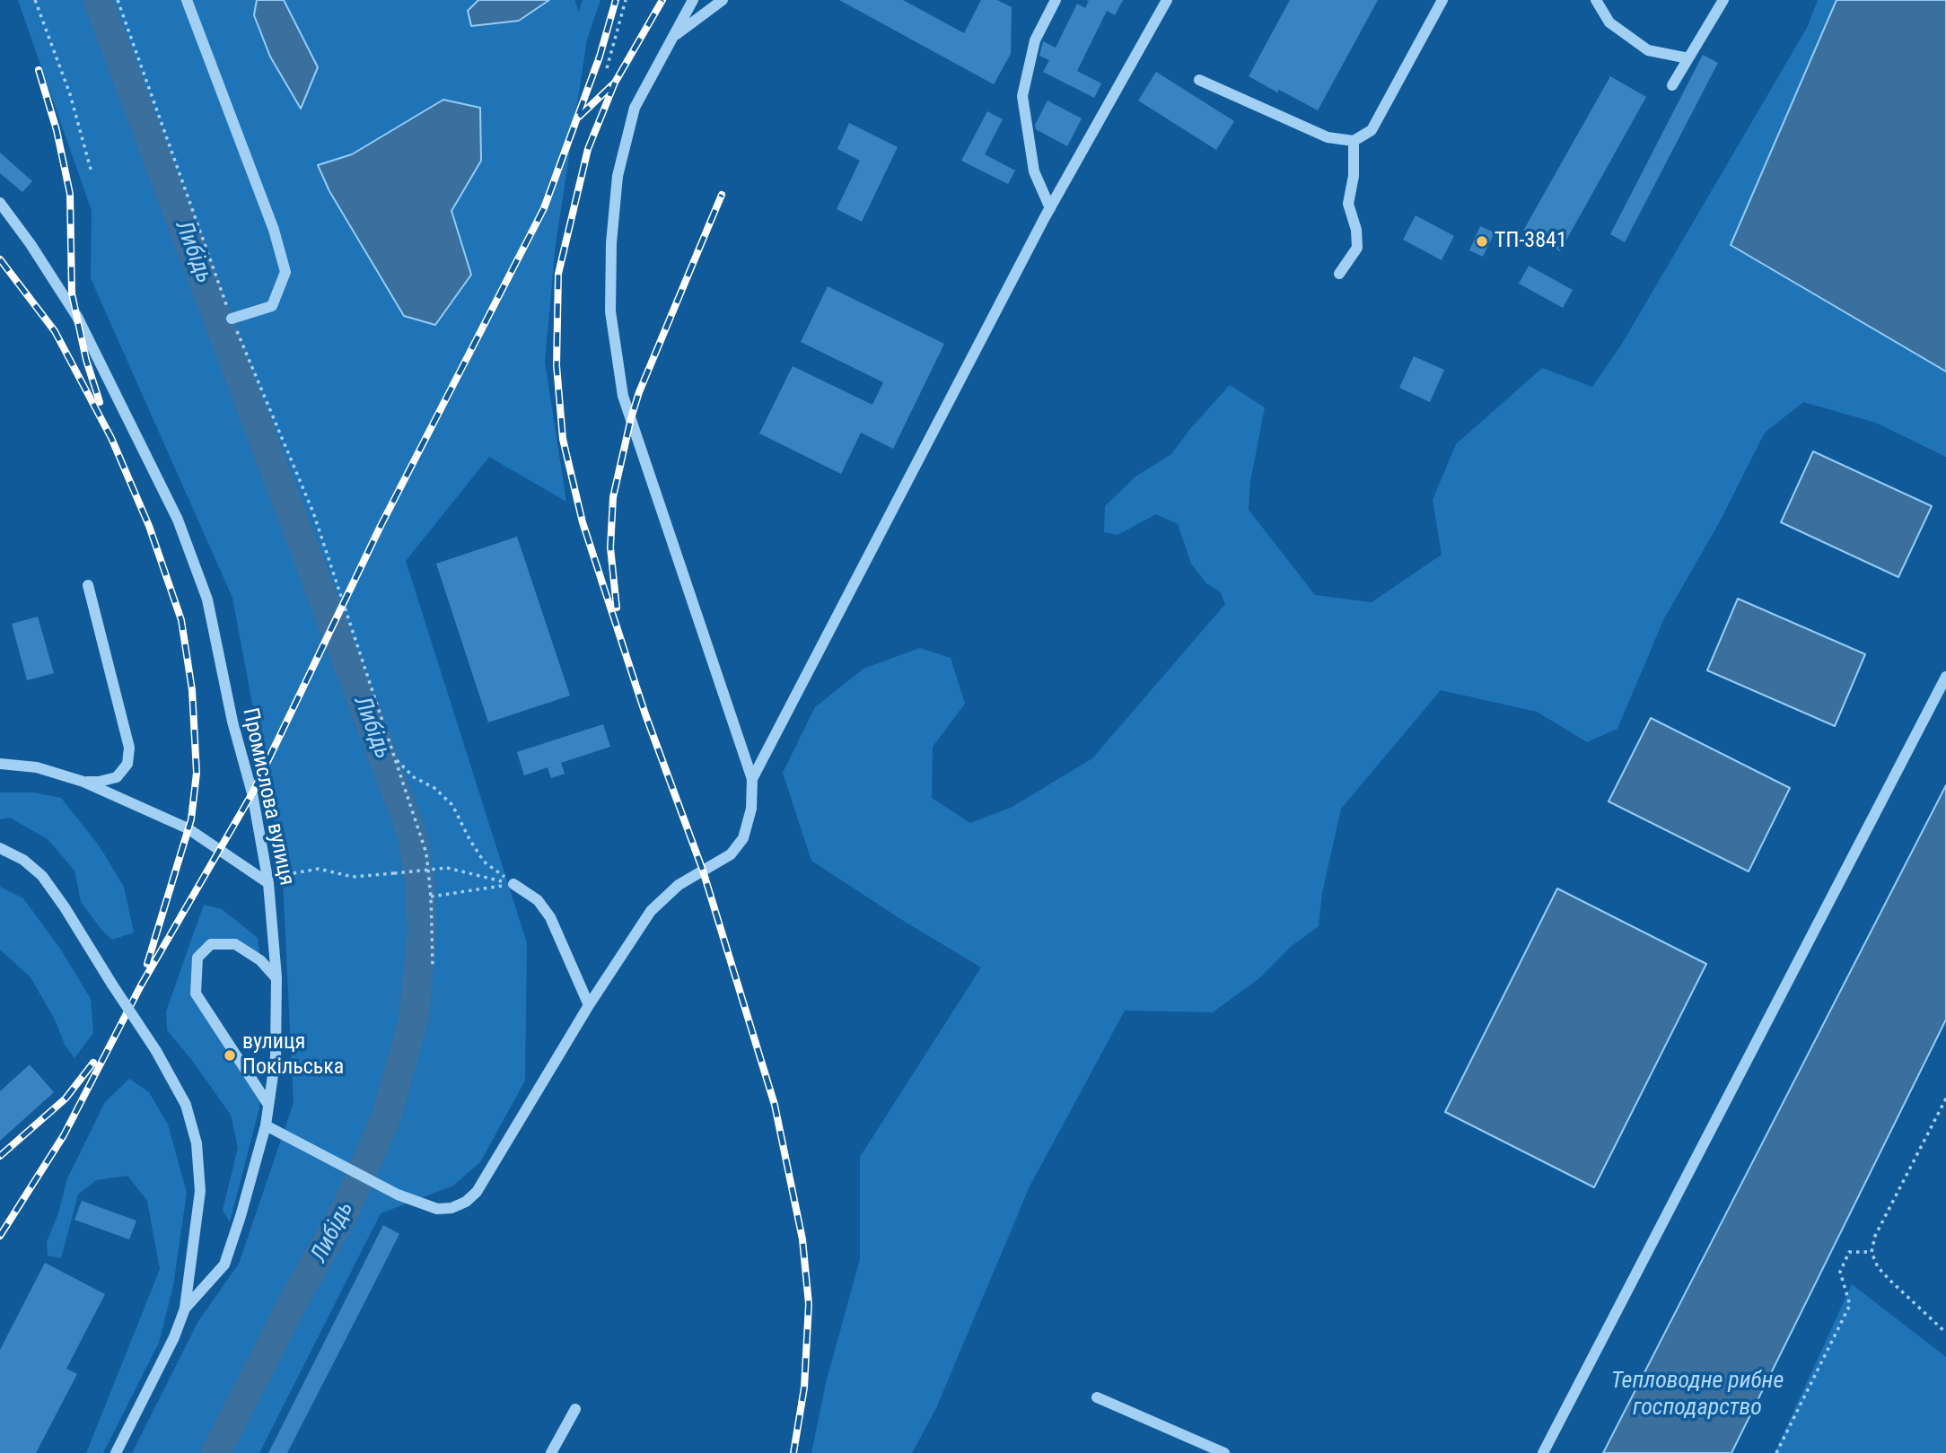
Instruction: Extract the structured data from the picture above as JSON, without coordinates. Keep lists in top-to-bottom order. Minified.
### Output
{"streets":{"street":["Промислова вулиця"]},"water":["Либідь","Тепловодне рибне господарство"],"places":["ТП-3841","вулиця Покільська"]}
